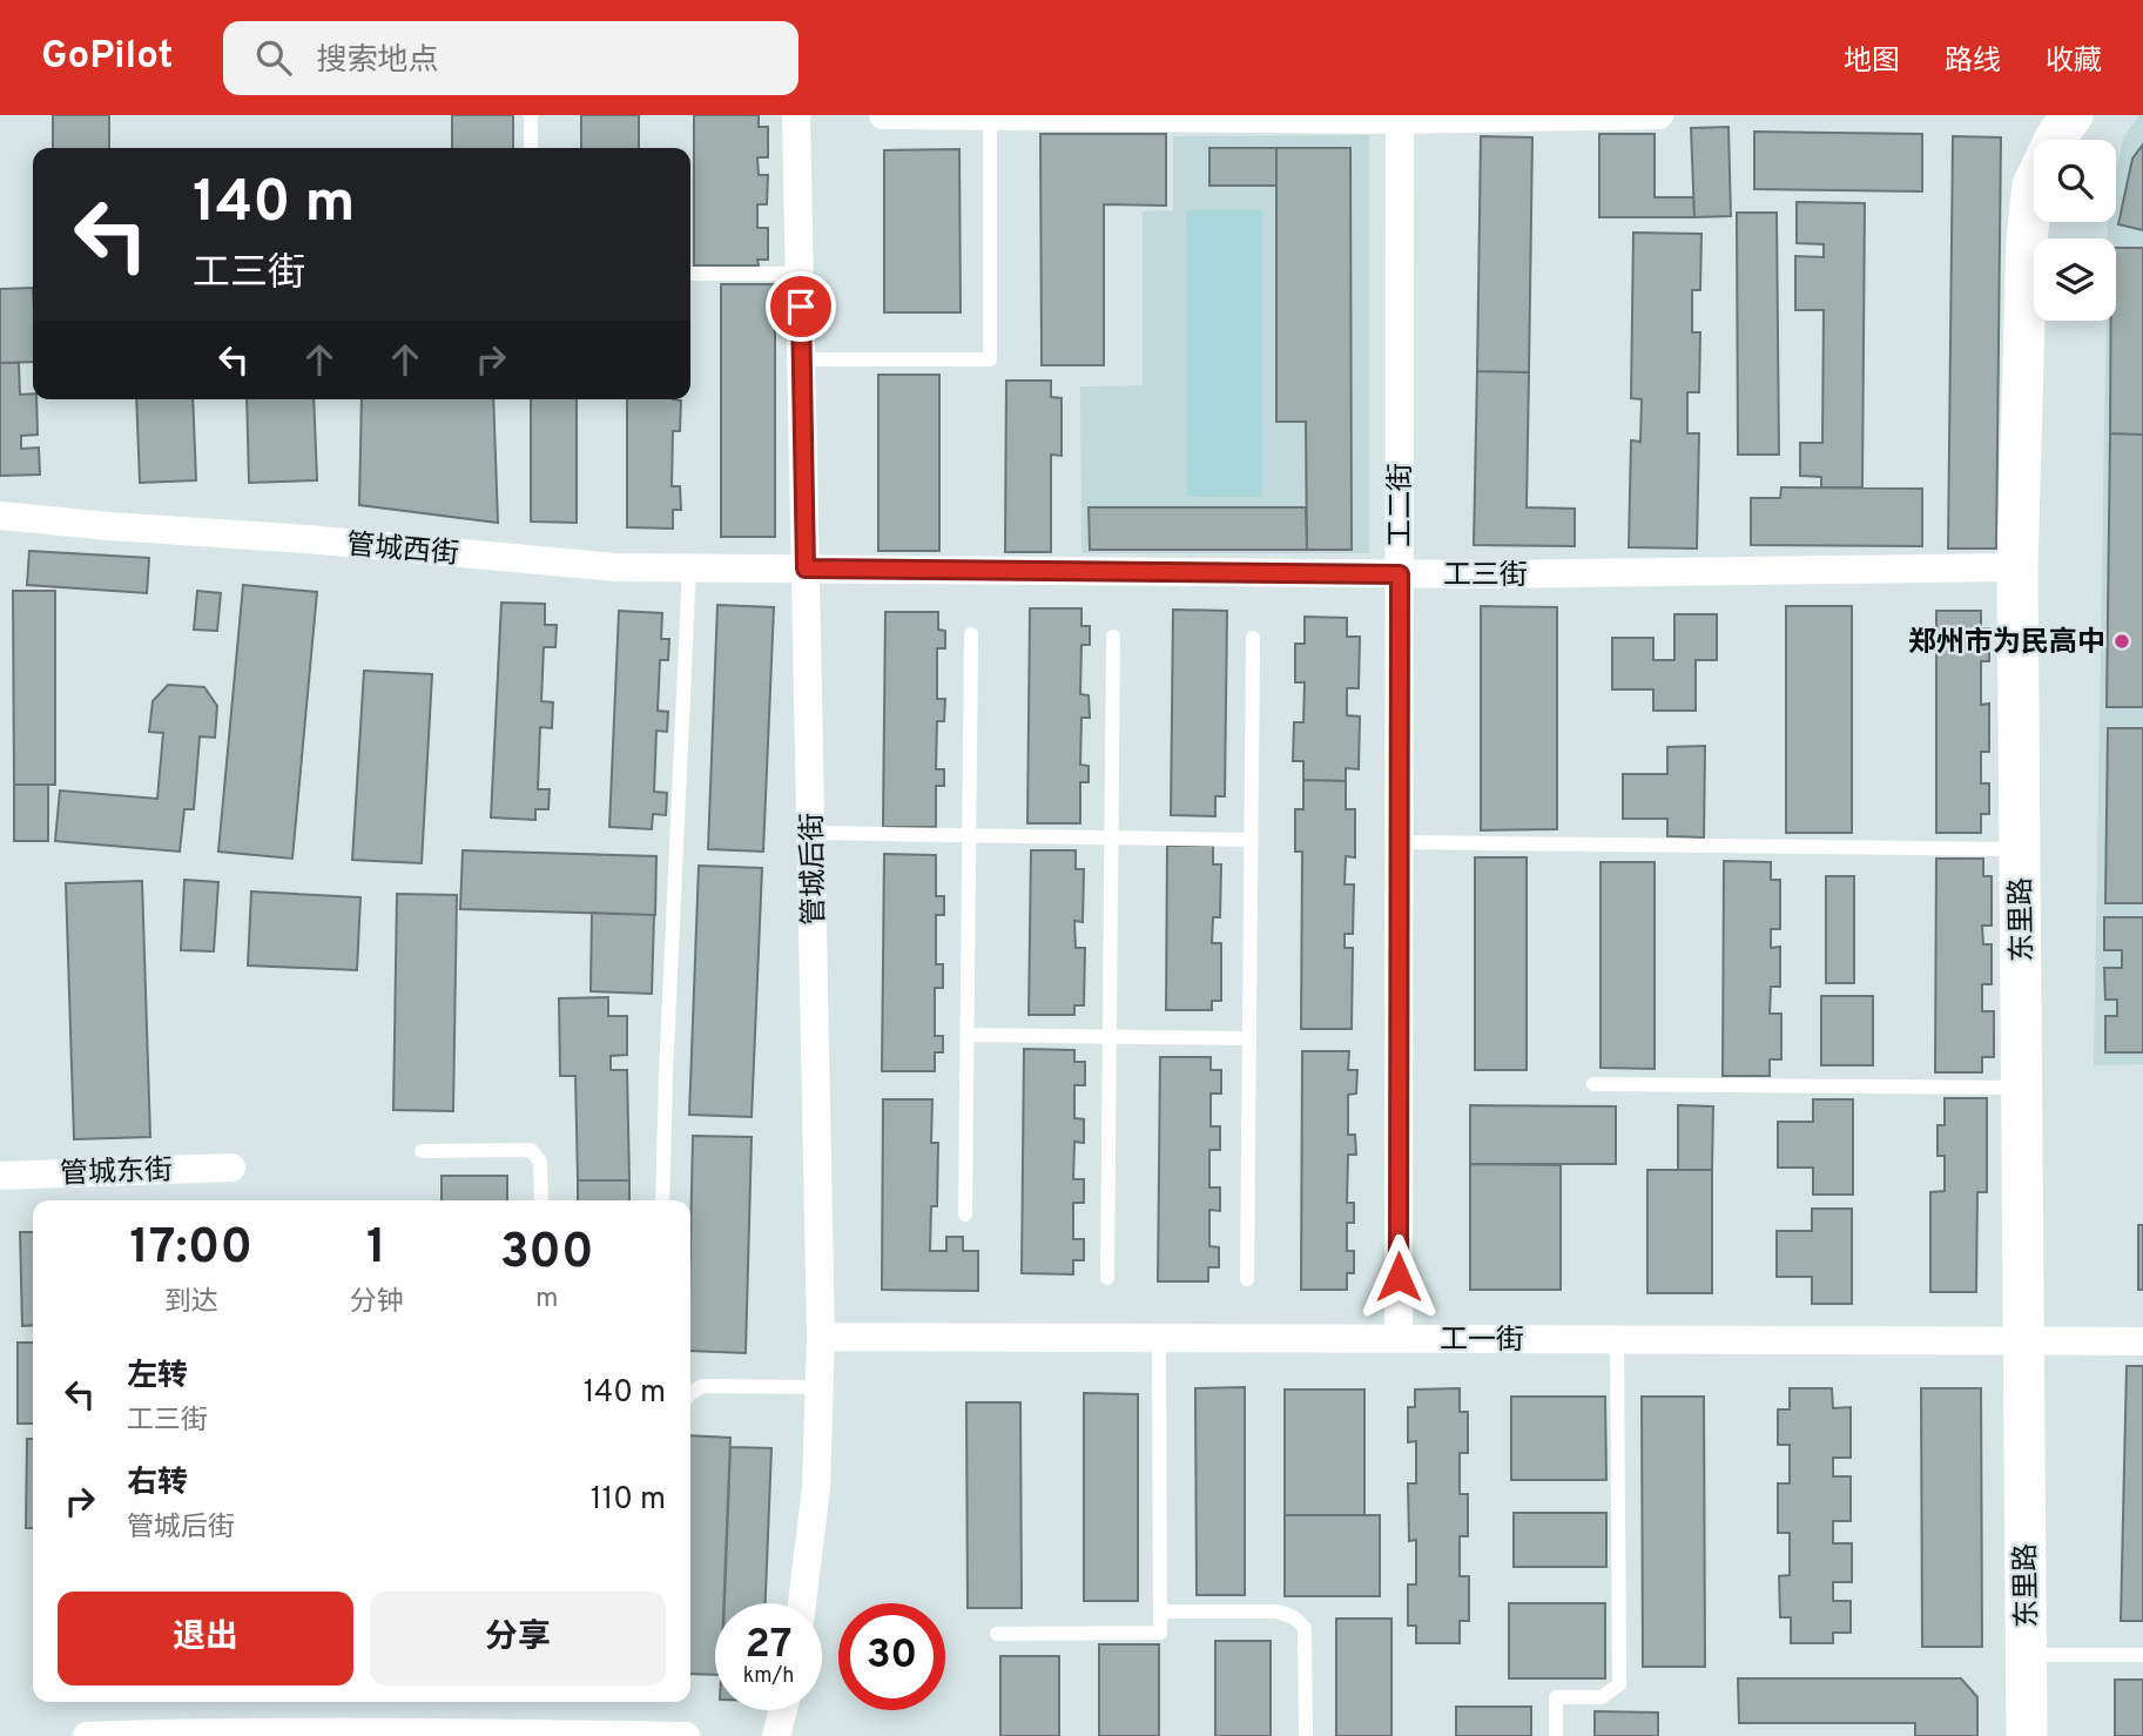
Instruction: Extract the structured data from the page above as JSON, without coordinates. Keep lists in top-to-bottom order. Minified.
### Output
{"streets":{"street":["工二街","管城西街","工三街","管城后街","东里路","管城东街","工一街"]},"crossings":[["工二街","工三街"],["工二街","工一街"],["管城西街","工三街"],["管城西街","管城后街"],["工三街","管城后街"],["工三街","东里路"],["管城后街","工一街"],["东里路","工一街"]],"places":["郑州市为民高中"],"page":{"header":"GoPilot","search":"搜索地点","nav":["地图","路线","收藏"],"turn":["140 m","工三街"],"eta":["17:00","到达","1","分钟","300","m"],"list":[{"name":"左转","note":"工三街","value":"140 m"},{"name":"右转","note":"管城后街","value":"110 m"}],"buttons":["退出","分享"],"speed":"27 km/h","limit":"30"}}
